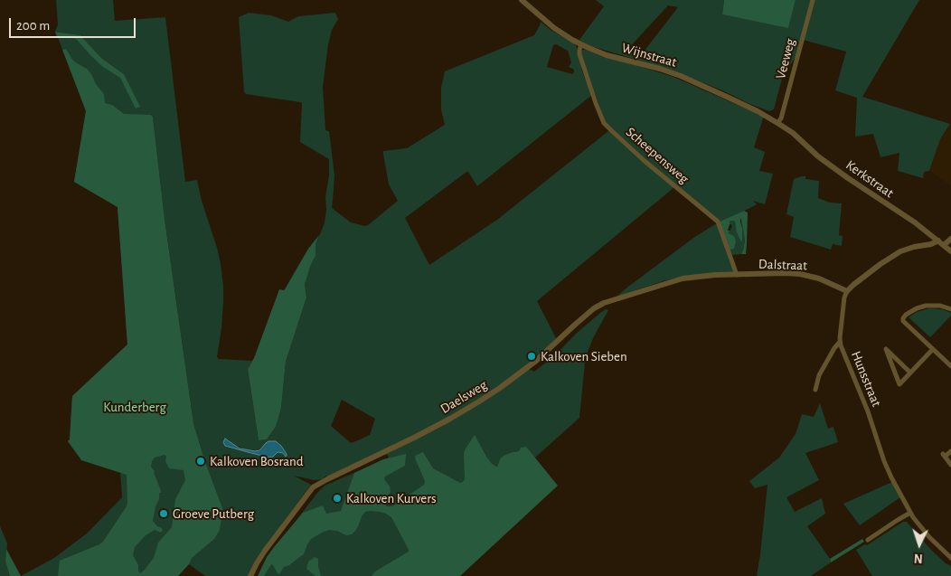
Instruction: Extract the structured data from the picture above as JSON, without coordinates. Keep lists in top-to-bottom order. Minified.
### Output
{"streets":{"street":["Wijnstraat","Veeweg","Scheepensweg","Kerkstraat","Dalstraat","Hunsstraat","Daelsweg"]},"crossings":[["Wijnstraat","Veeweg"],["Wijnstraat","Scheepensweg"],["Wijnstraat","Kerkstraat"],["Veeweg","Kerkstraat"],["Scheepensweg","Dalstraat"],["Dalstraat","Hunsstraat"],["Dalstraat","Daelsweg"]],"parks":["Kunderberg"],"places":["Kalkoven Sieben","Kalkoven Bosrand","Kalkoven Kurvers","Groeve Putberg"],"scale_bar":"200 m","north":"bottom"}
